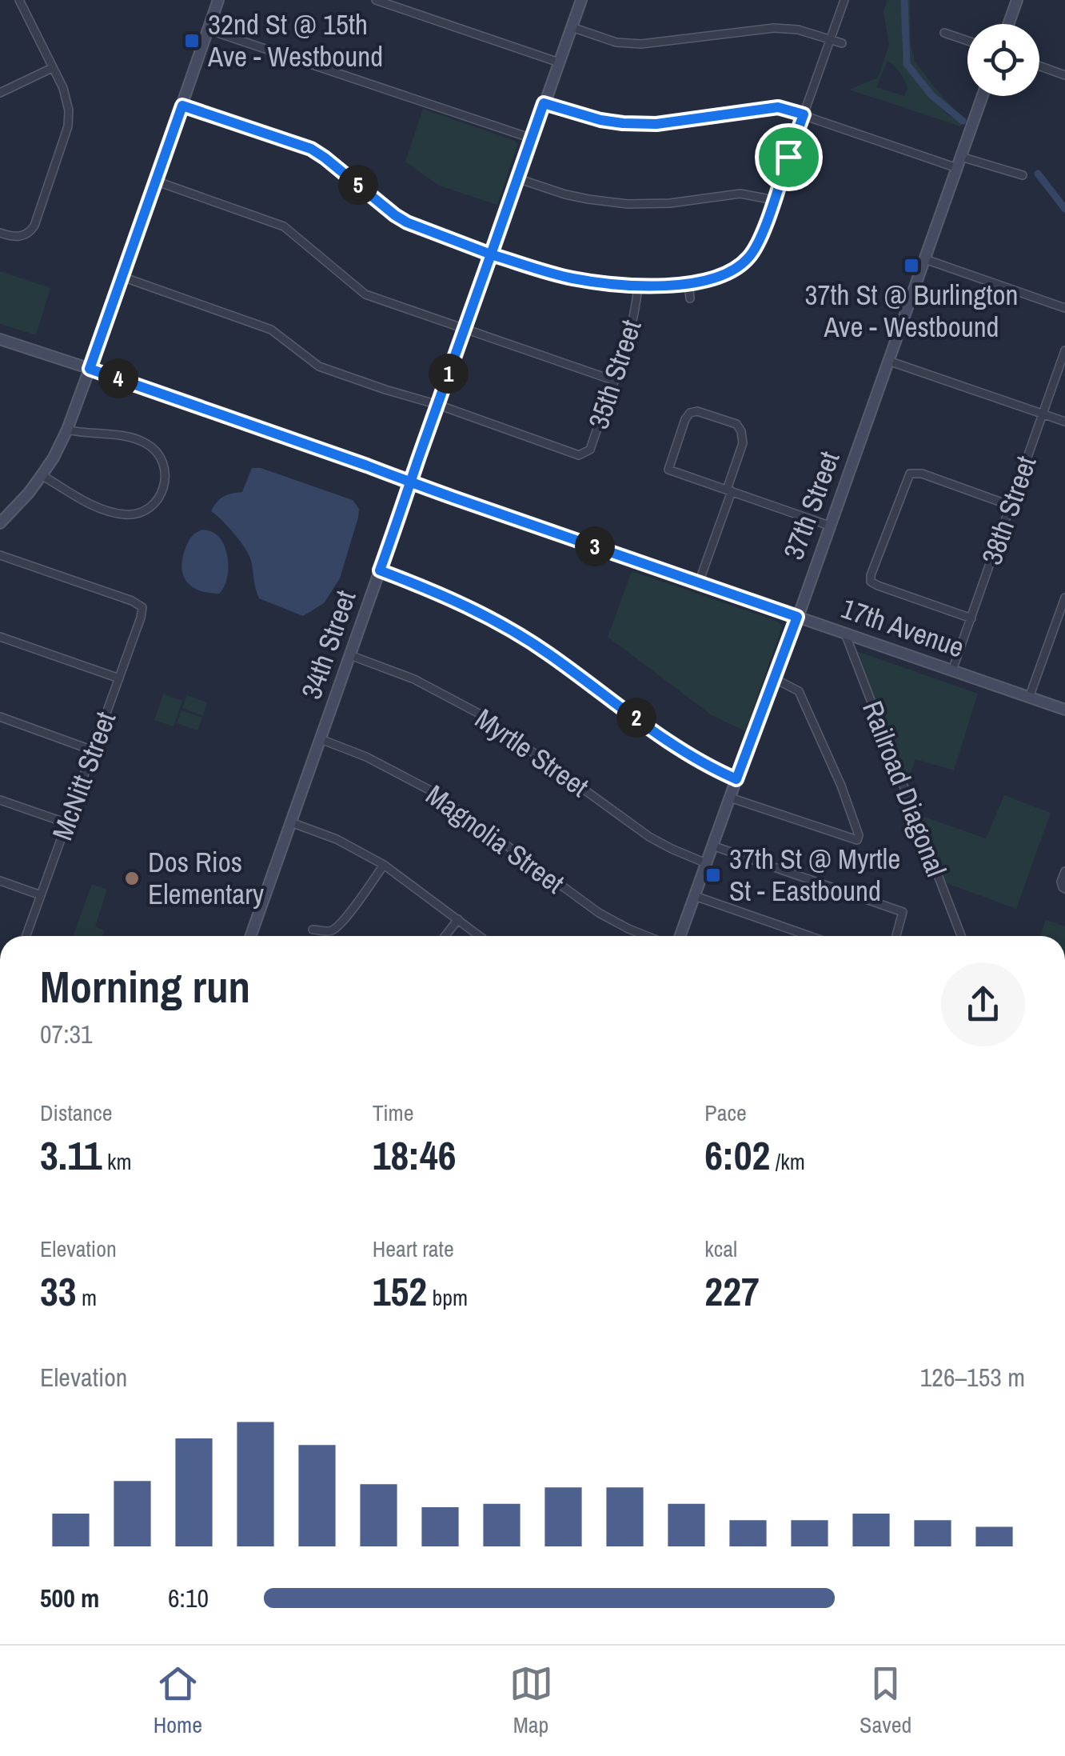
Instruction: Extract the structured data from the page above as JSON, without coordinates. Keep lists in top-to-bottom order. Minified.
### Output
{"streets":{"main road":["37th Street","17th Avenue","34th Street"],"street":["35th Street","38th Street","Myrtle Street","McNitt Street","Railroad Diagonal","Magnolia Street"]},"crossings":[["35th Street","34th Street"],["37th Street","17th Avenue"],["37th Street","Myrtle Street"],["38th Street","17th Avenue"],["17th Avenue","34th Street"],["17th Avenue","Railroad Diagonal"],["34th Street","Myrtle Street"],["34th Street","Magnolia Street"]],"places":{"transit":["32nd St @ 15th Ave - Westbound","37th St @ Burlington Ave - Westbound","37th St @ Myrtle St - Eastbound"],"other":["Dos Rios Elementary"]},"page":{"pins":["5","1","4","3","2"],"heading":["Morning run","07:31"],"stats":[["Distance","3.11 km"],["Time","18:46"],["Pace","6:02 /km"],["Elevation","33 m"],["Heart rate","152 bpm"],["kcal","227"]],"chart":["Elevation","126–153 m"],"list":[{"name":"500 m","note":"6:10"}],"tabs":["Home","Map","Saved"]}}
